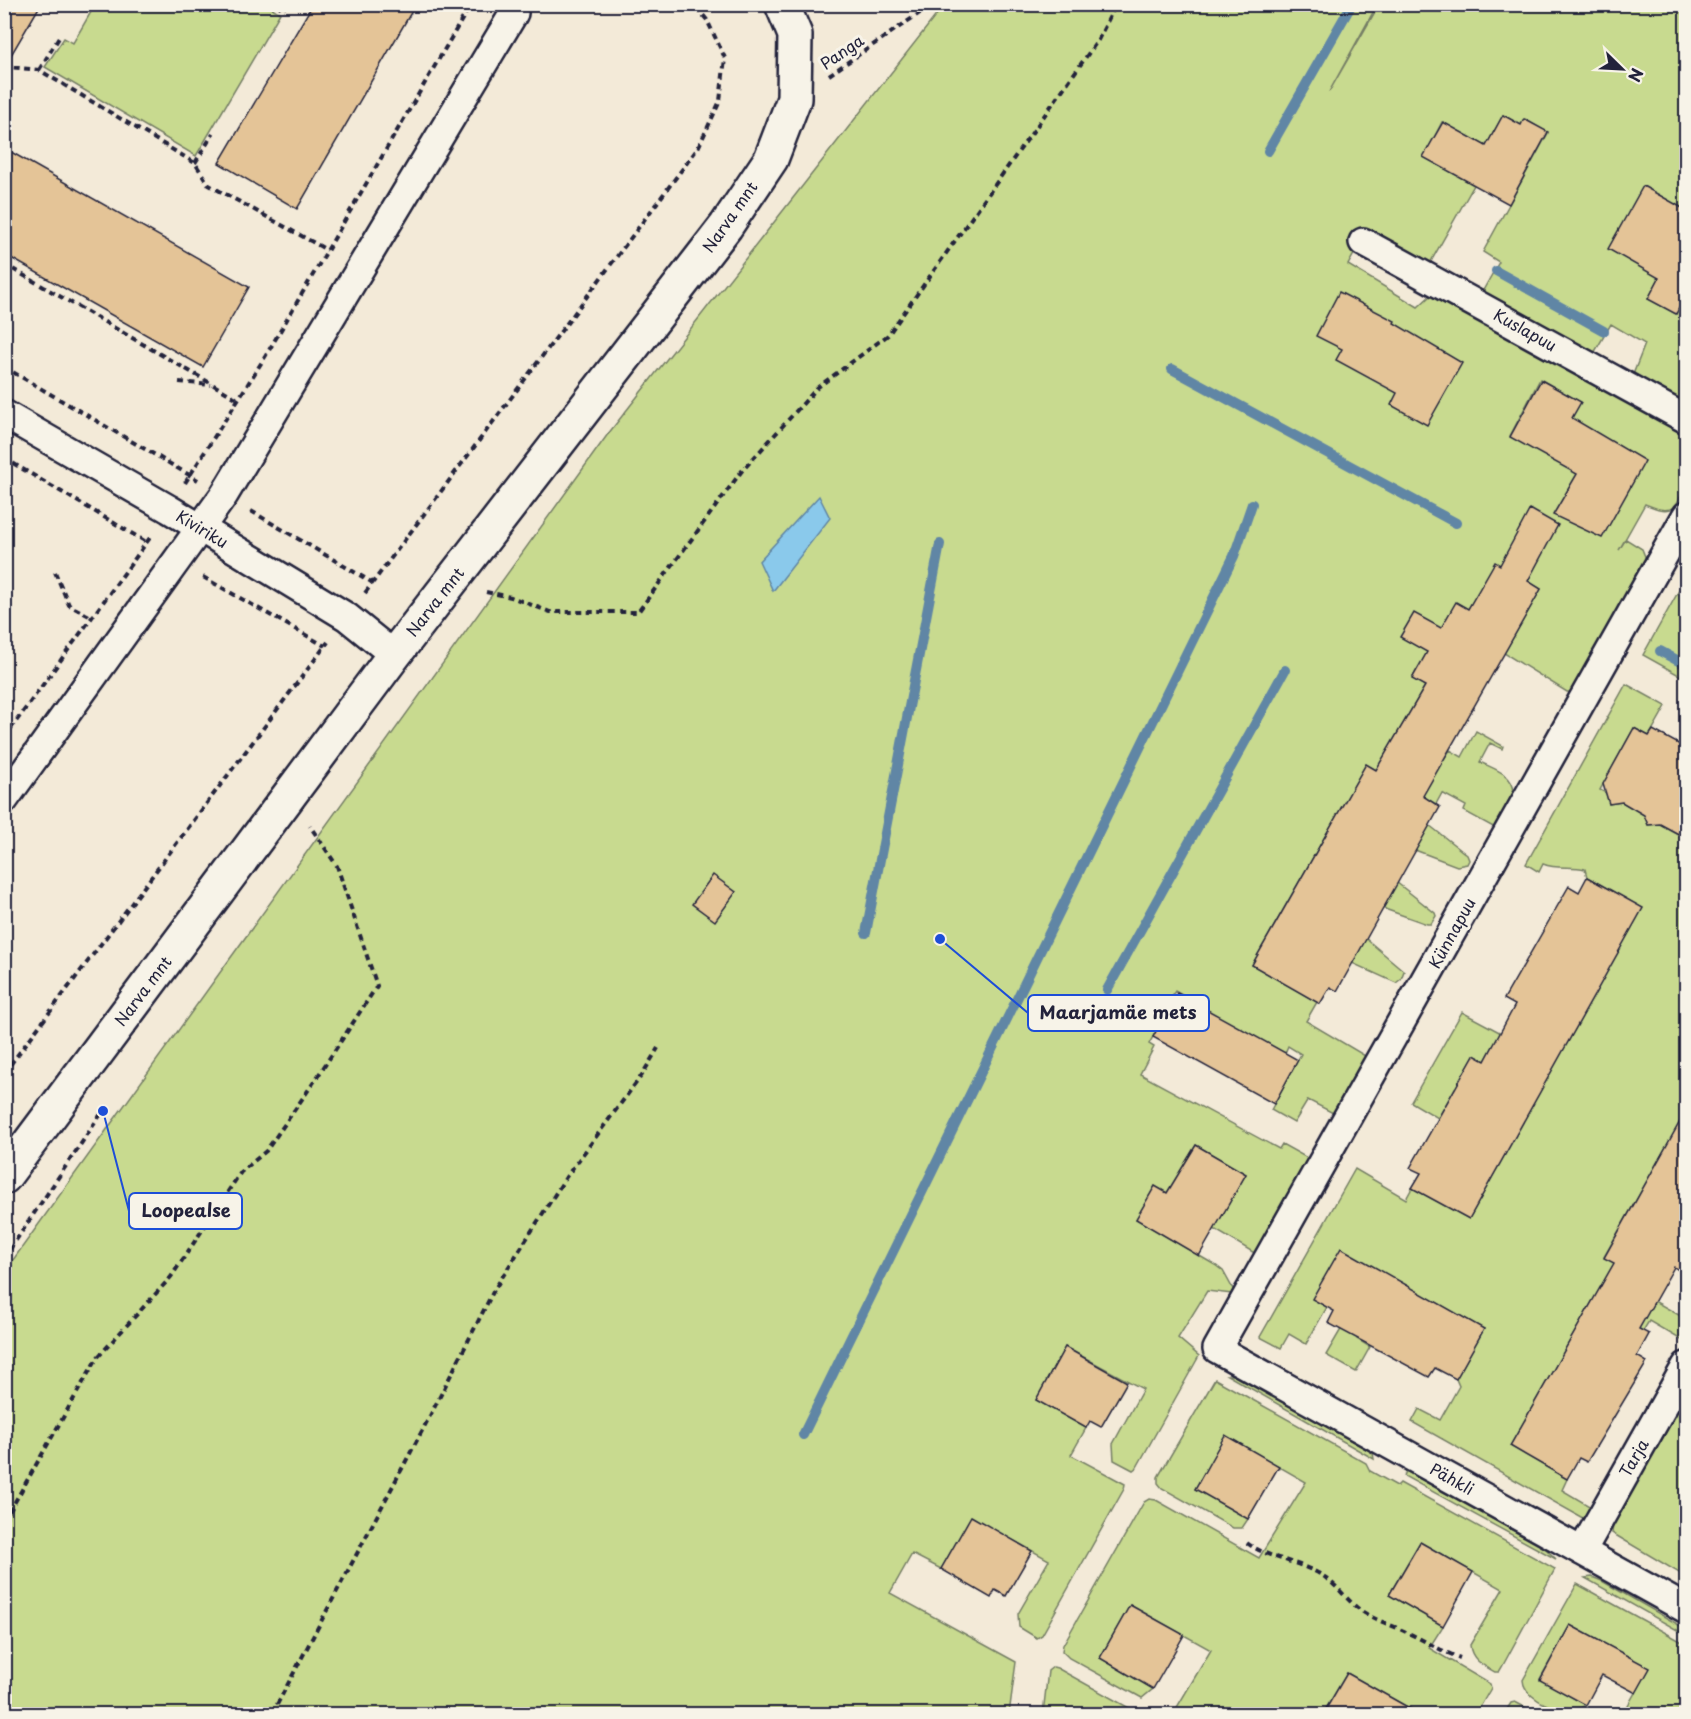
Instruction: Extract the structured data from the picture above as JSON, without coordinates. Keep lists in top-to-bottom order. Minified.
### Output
{"streets":{"main road":["Narva mnt"],"street":["Kuslapuu","Kiviriku","Künnapuu","Tarja","Pähkli"],"path":["Panga"]},"crossings":[["Panga","Narva mnt"],["Narva mnt","Kiviriku"],["Künnapuu","Pähkli"],["Tarja","Pähkli"]],"places":["Maarjamäe mets","Loopealse"],"north":"bottom right"}
